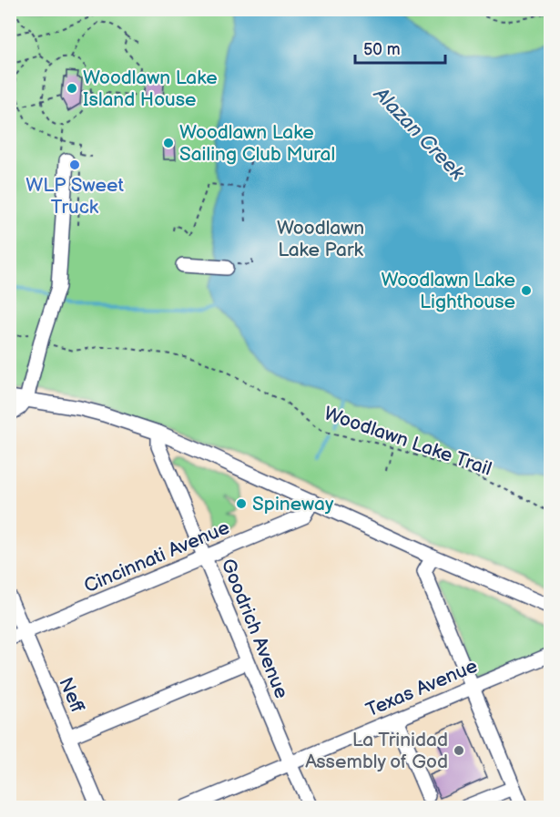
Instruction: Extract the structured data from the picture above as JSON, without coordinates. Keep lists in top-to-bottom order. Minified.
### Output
{"streets":{"street":["Cincinnati Avenue","Goodrich Avenue","Texas Avenue","Neff"],"path":["Woodlawn Lake Trail"]},"crossings":[["Cincinnati Avenue","Goodrich Avenue"],["Cincinnati Avenue","Neff"],["Goodrich Avenue","Texas Avenue"]],"water":["Alazan Creek"],"parks":["Woodlawn Lake Park"],"places":["Woodlawn Lake Island House","Woodlawn Lake Sailing Club Mural","WLP Sweet Truck","Woodlawn Lake Lighthouse","Spineway","La Trinidad Assembly of God"],"scale_bar":"50 m"}
